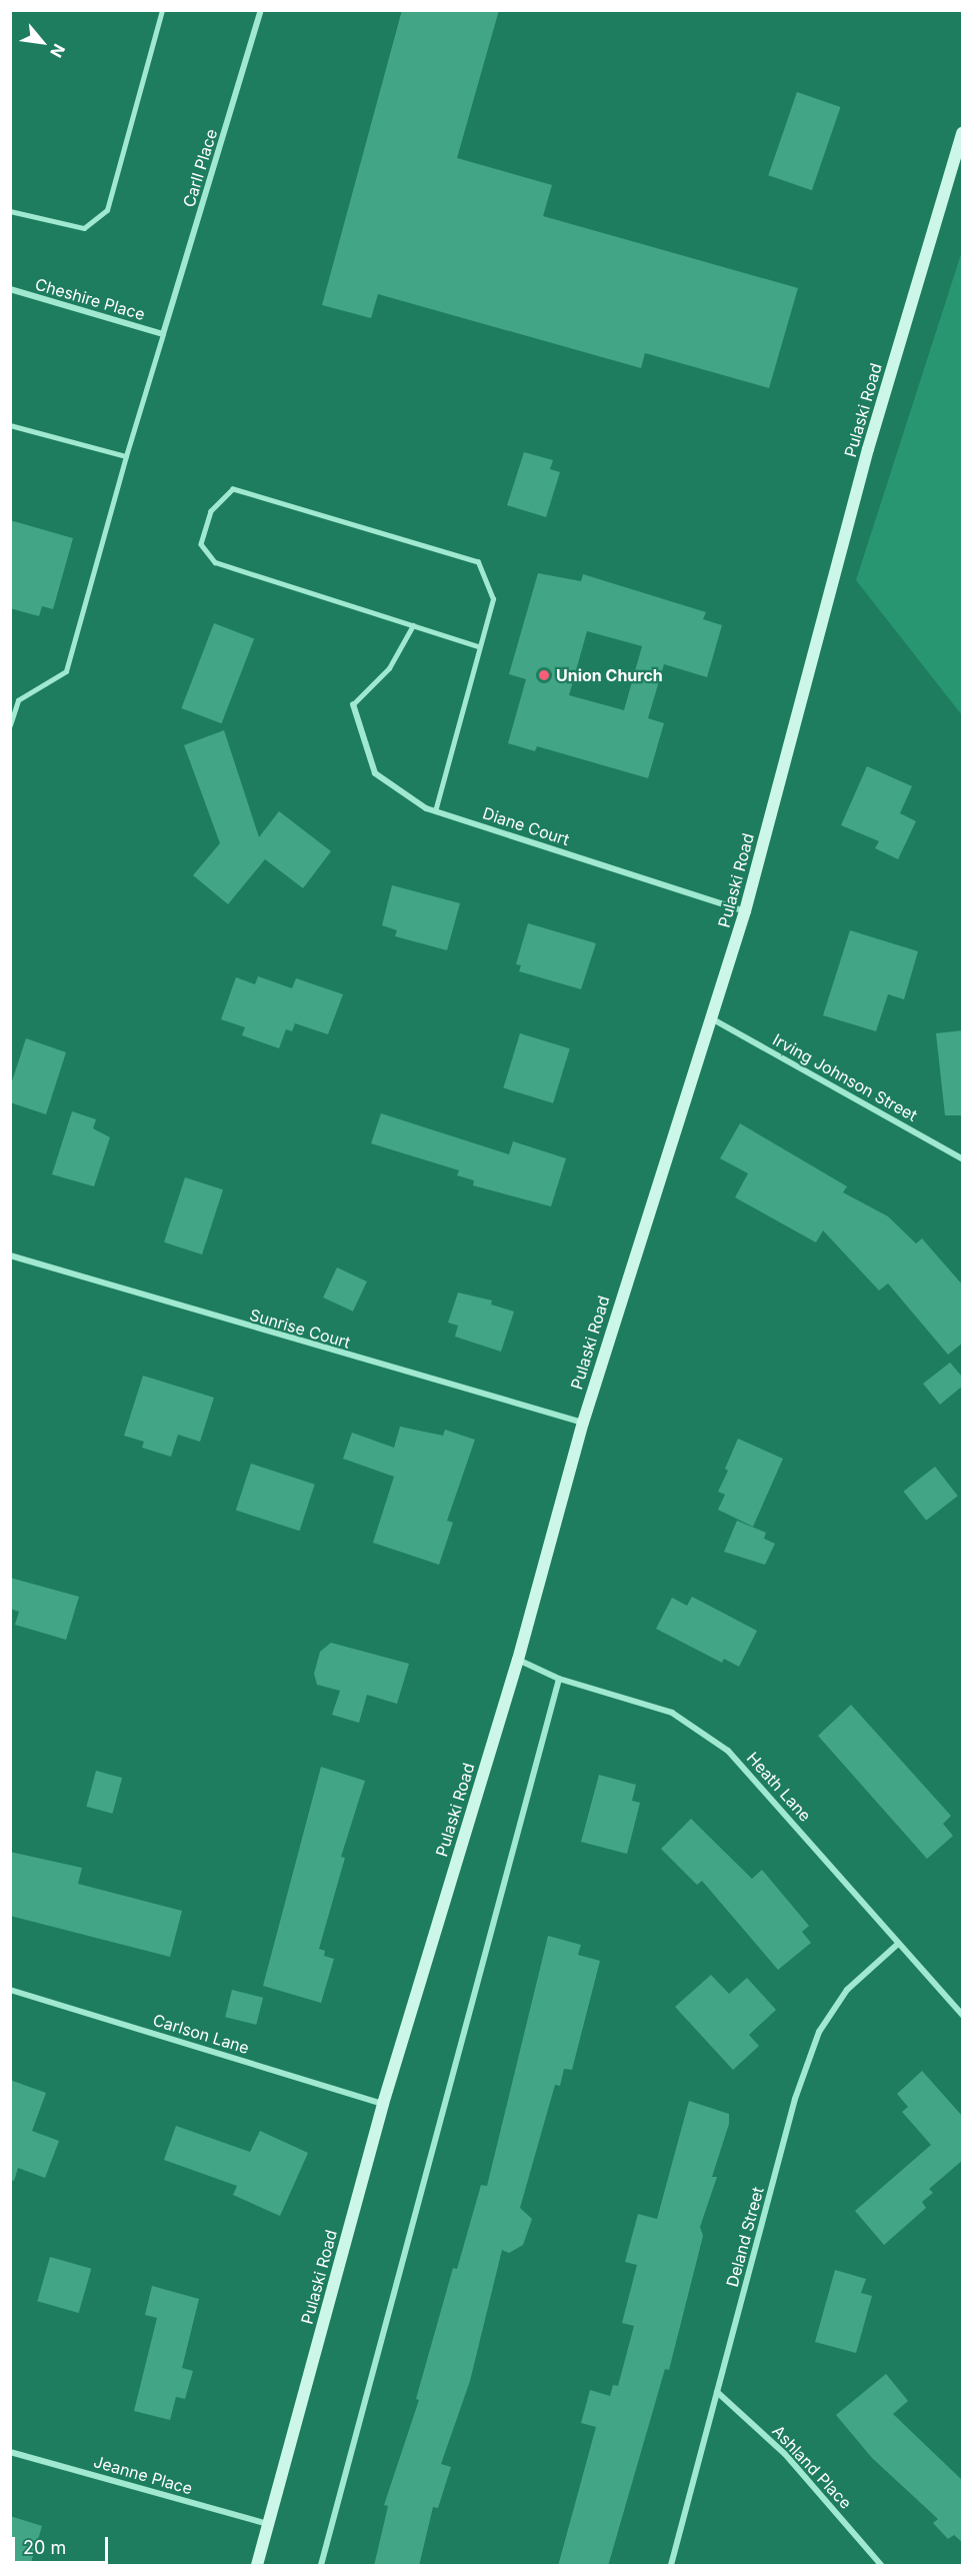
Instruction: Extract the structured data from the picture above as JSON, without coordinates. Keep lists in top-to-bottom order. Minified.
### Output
{"streets":{"main road":["Pulaski Road"],"street":["Carll Place","Cheshire Place","Diane Court","Irving Johnson Street","Sunrise Court","Heath Lane","Carlson Lane","Deland Street","Ashland Place","Jeanne Place"]},"crossings":[["Carll Place","Cheshire Place"],["Pulaski Road","Diane Court"],["Pulaski Road","Irving Johnson Street"],["Pulaski Road","Sunrise Court"],["Pulaski Road","Heath Lane"],["Pulaski Road","Carlson Lane"],["Pulaski Road","Jeanne Place"],["Heath Lane","Deland Street"],["Deland Street","Ashland Place"]],"places":["Union Church"],"scale_bar":"20 m","north":"bottom right"}
